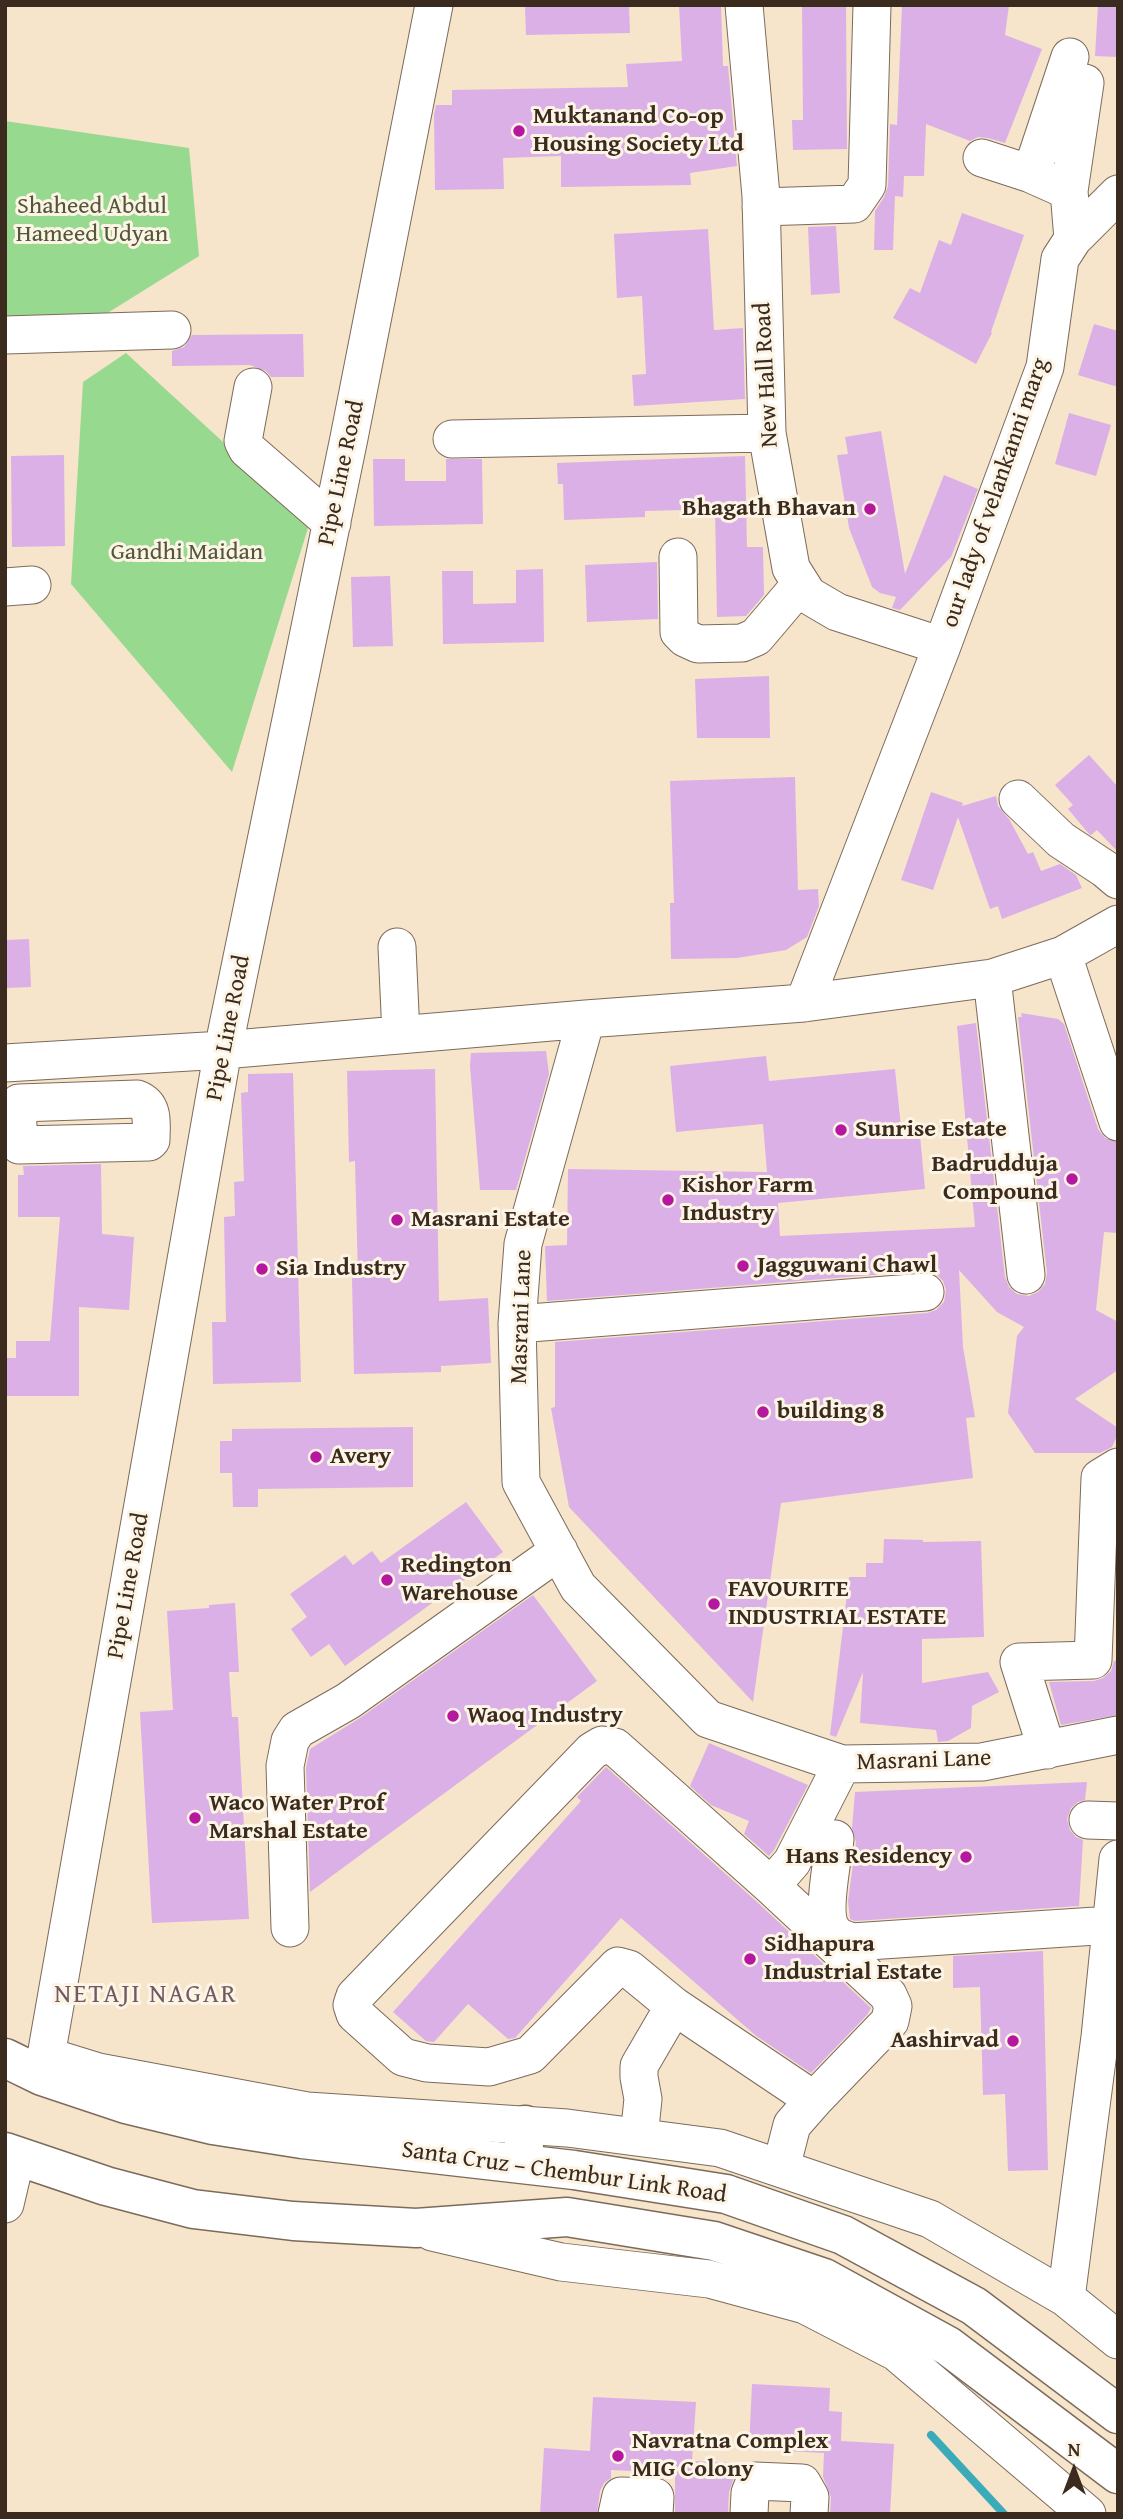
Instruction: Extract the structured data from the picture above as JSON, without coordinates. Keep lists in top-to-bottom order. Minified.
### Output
{"streets":{"highway":["Santa Cruz – Chembur Link Road"],"street":["New Hall Road","Pipe Line Road","our lady of velankanni marg","Masrani Lane"]},"crossings":[["New Hall Road","our lady of velankanni marg"],["Pipe Line Road","Santa Cruz – Chembur Link Road"]],"districts":["NETAJI NAGAR"],"parks":["Shaheed Abdul Hameed Udyan","Gandhi Maidan"],"places":["Muktanand Co-op Housing Society Ltd","Bhagath Bhavan","Sunrise Estate","Badrudduja Compound","Kishor Farm Industry","Masrani Estate","Jagguwani Chawl","Sia Industry","building 8","Avery","Redington Warehouse","FAVOURITE INDUSTRIAL ESTATE","Waoq Industry","Waco Water Prof Marshal Estate","Hans Residency","Sidhapura Industrial Estate","Aashirvad","Navratna Complex MIG Colony"],"north":"top"}
